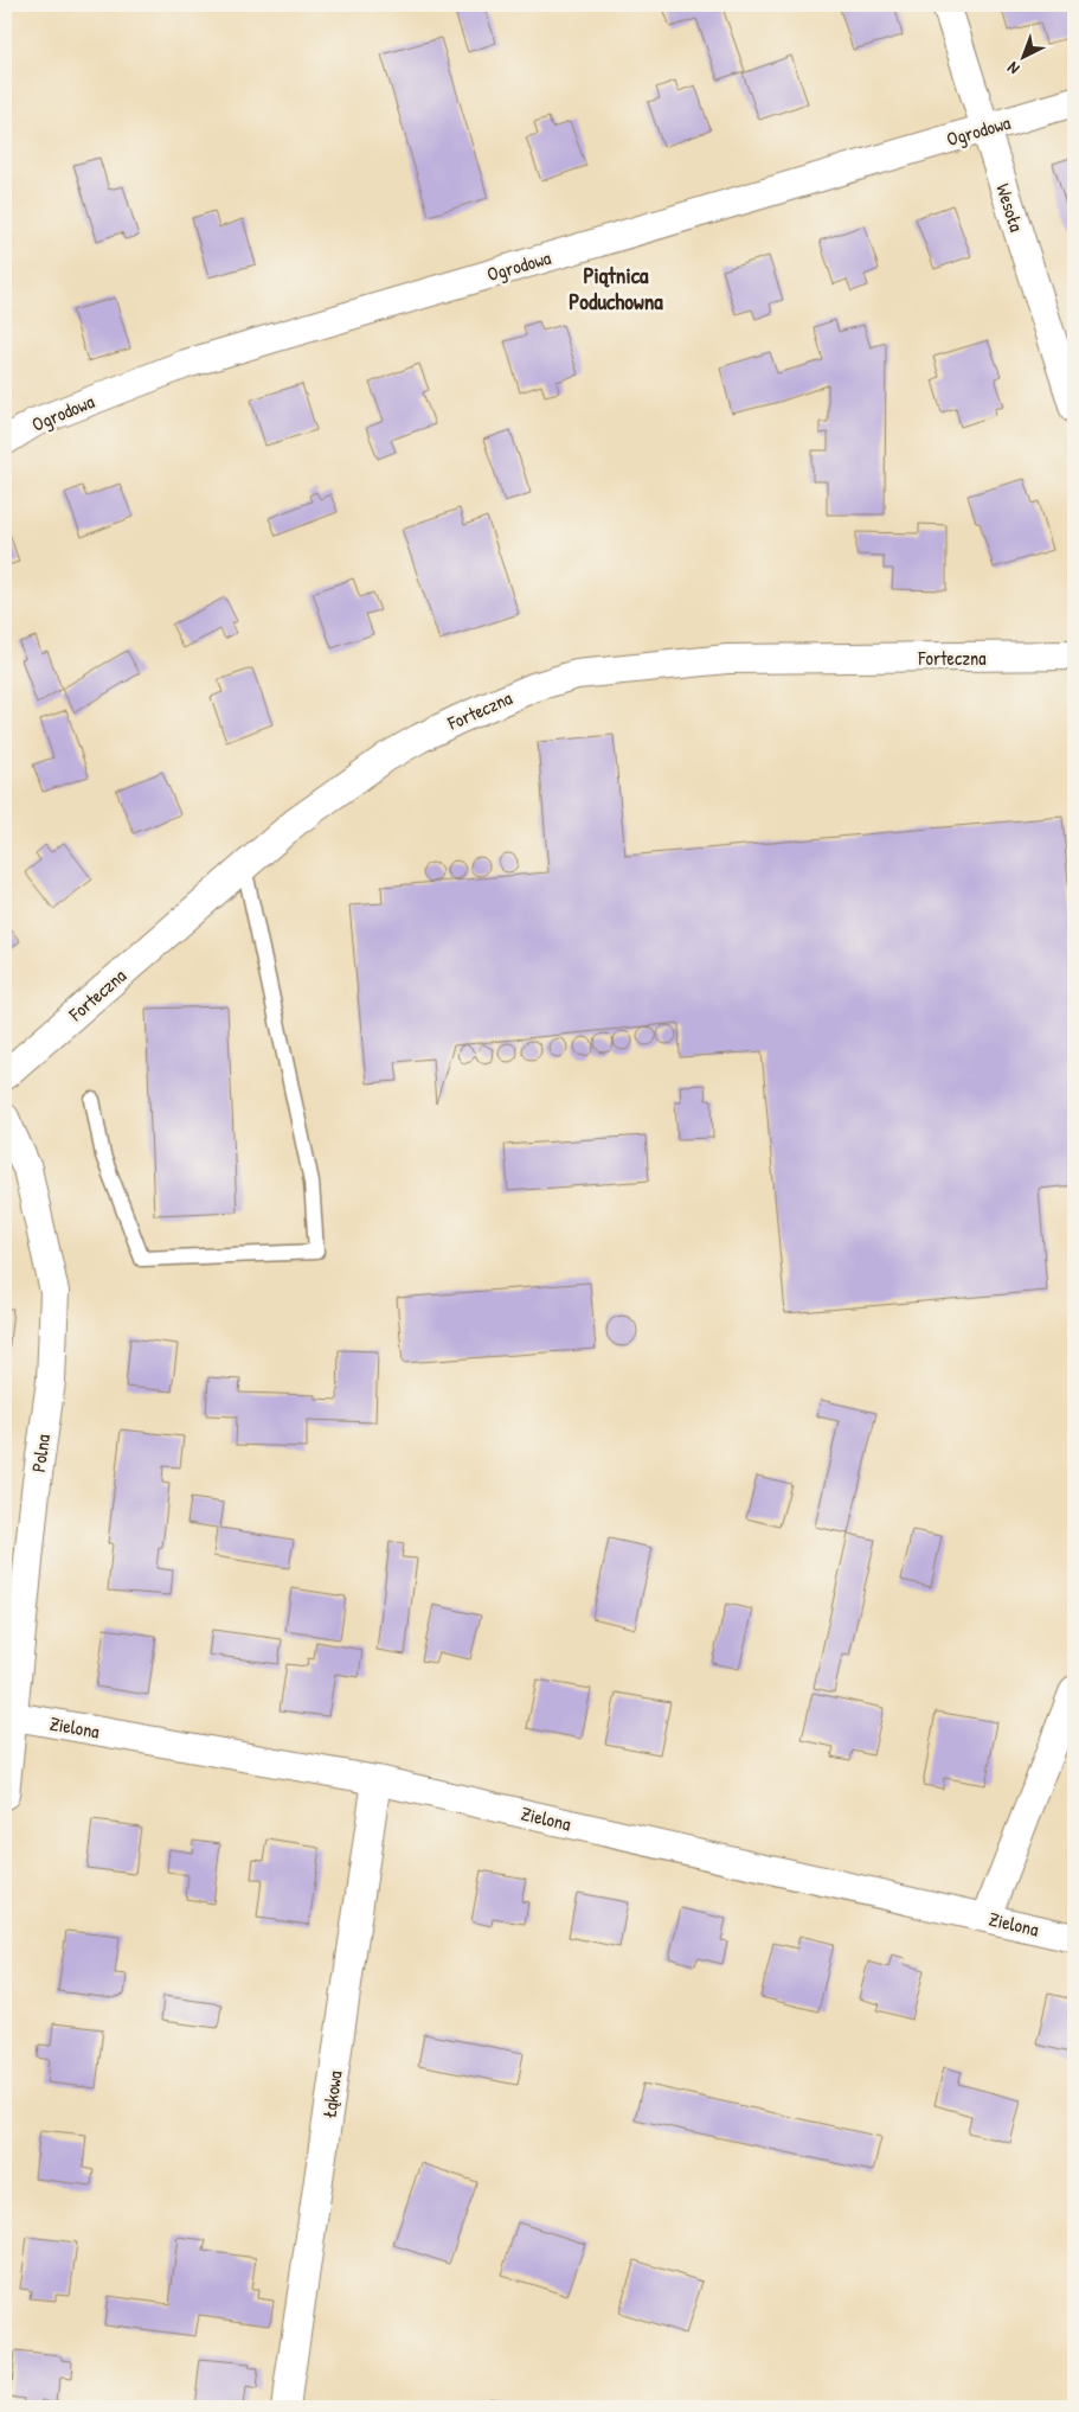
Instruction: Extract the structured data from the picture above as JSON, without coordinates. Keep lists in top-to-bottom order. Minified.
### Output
{"streets":{"street":["Ogrodowa","Wesoła","Forteczna","Polna","Zielona","Łąkowa"]},"crossings":[["Ogrodowa","Wesoła"],["Polna","Zielona"],["Zielona","Łąkowa"]],"districts":["Piątnica Poduchowna"],"north":"bottom left"}
